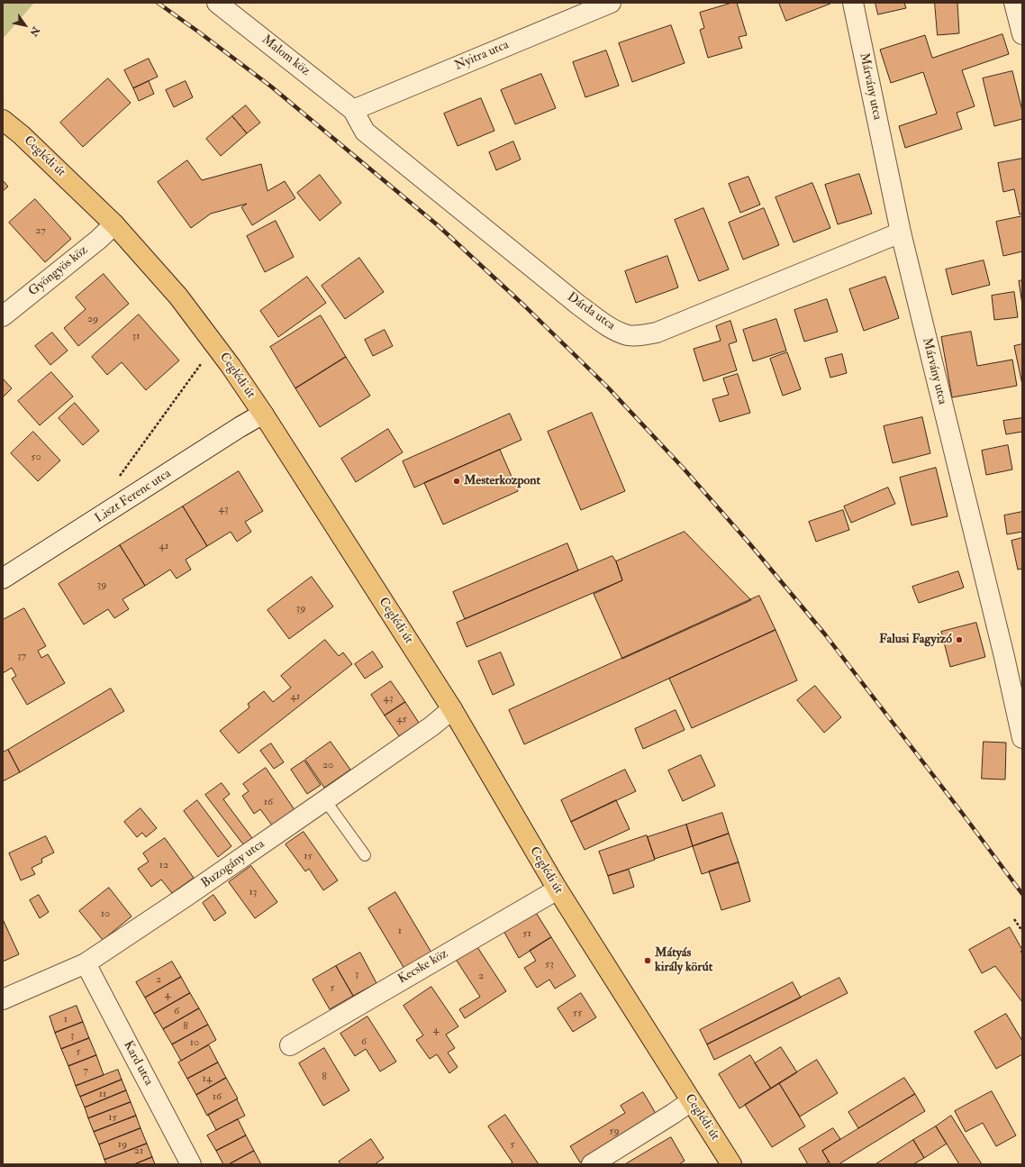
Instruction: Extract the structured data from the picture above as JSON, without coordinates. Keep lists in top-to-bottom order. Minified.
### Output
{"streets":{"main road":["Ceglédi út"],"street":["Malom köz","Nyitra utca","Márvány utca","Gyöngyös köz","Dárda utca","Liszt Ferenc utca","Buzogány utca","Kecske köz","Kard utca"]},"crossings":[["Malom köz","Nyitra utca"],["Malom köz","Dárda utca"],["Nyitra utca","Dárda utca"],["Márvány utca","Dárda utca"],["Ceglédi út","Gyöngyös köz"],["Ceglédi út","Liszt Ferenc utca"],["Ceglédi út","Buzogány utca"],["Ceglédi út","Kecske köz"],["Buzogány utca","Kard utca"]],"places":["Mesterkozpont","Falusi Fagyizó","Mátyás király körút"],"house_numbers":["27","29","31","50","43","41","39","39","37","41","43","45","20","16","15","12","13","10","1","51","53","3","2","2","5","4","6","55","1","8","4","3","6","10","5","7","8","14","11","16","15","59","19","5","21"],"north":"bottom right"}
